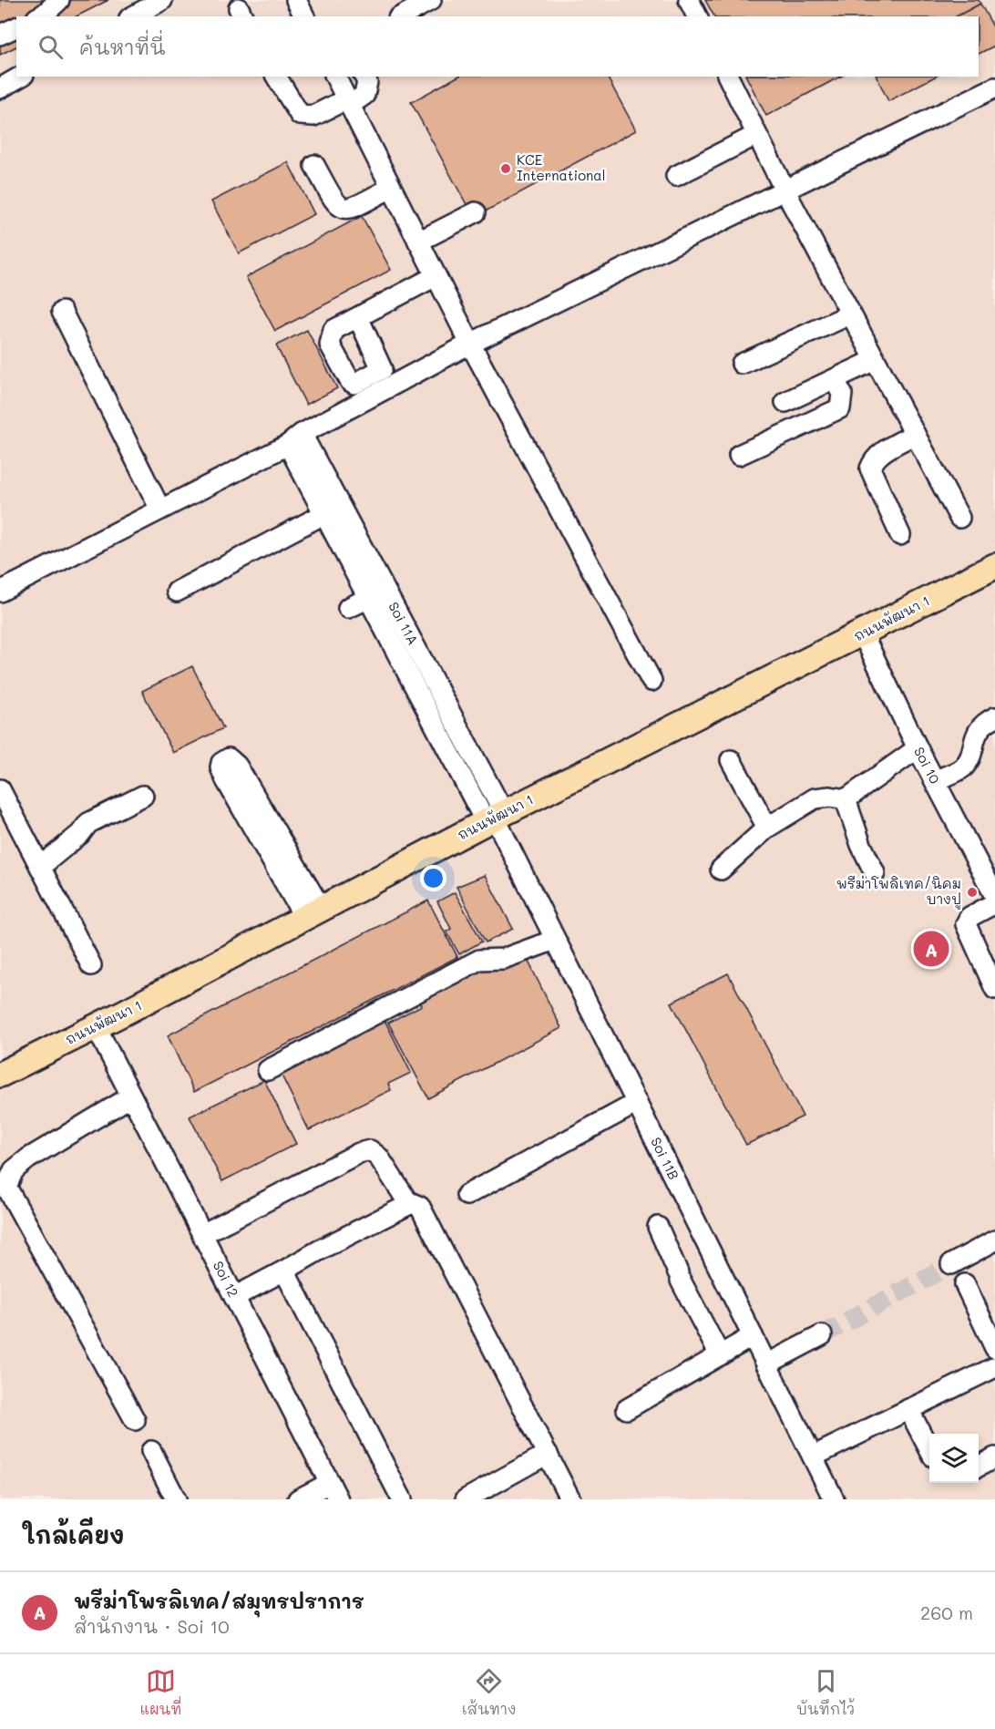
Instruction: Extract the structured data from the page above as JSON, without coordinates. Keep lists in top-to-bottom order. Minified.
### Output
{"streets":{"main road":["ถนนพัฒนา 1"],"street":["Soi 11A","Soi 10","Soi 11B","Soi 12"]},"crossings":[["ถนนพัฒนา 1","Soi 10"],["ถนนพัฒนา 1","Soi 11B"],["ถนนพัฒนา 1","Soi 12"],["Soi 11A","Soi 11B"]],"places":["KCE International","พรีม่าโพลิเทค/นิคม บางปู"],"page":{"search":"ค้นหาที่นี่","pins":"A","heading":"ใกล้เคียง","list":[{"mark":"A","name":"พรีม่าโพรลิเทค/สมุทรปราการ","note":"สำนักงาน · Soi 10","value":"260 m"}],"nav":["แผนที่","เส้นทาง","บันทึกไว้"]}}
